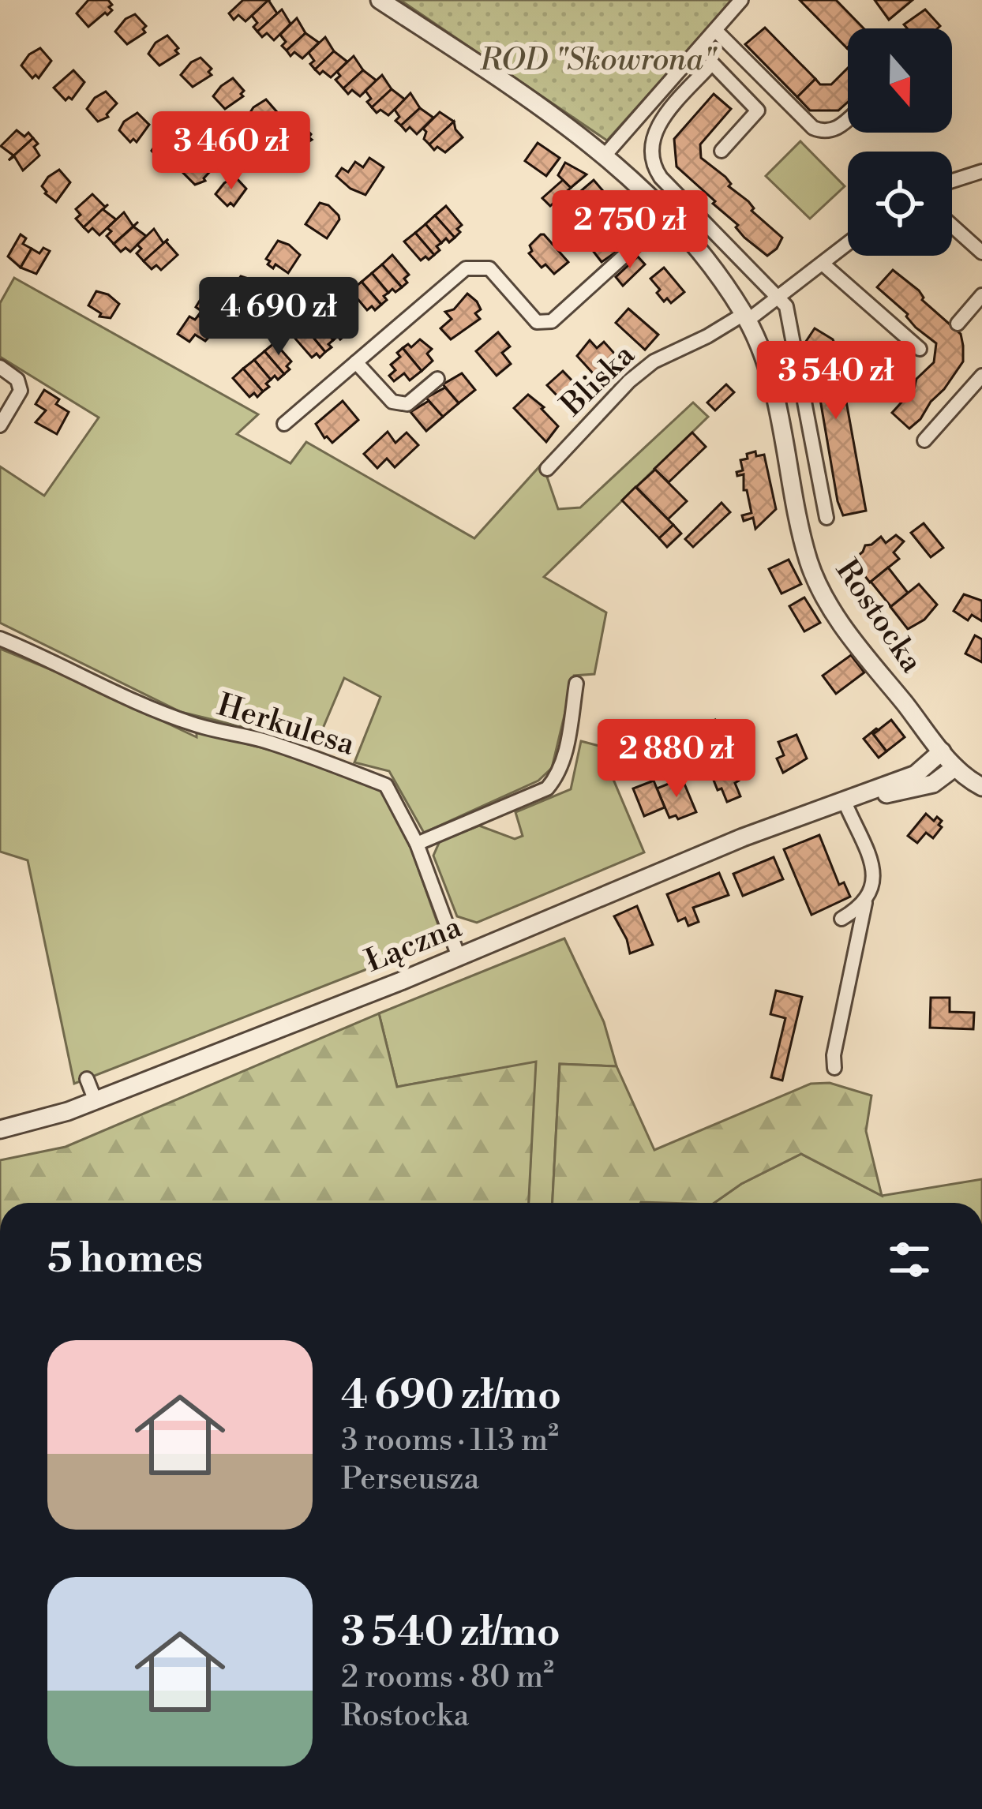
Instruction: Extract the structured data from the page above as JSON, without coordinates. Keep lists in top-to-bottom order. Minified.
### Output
{"streets":{"street":["Bliska","Rostocka","Herkulesa","Łączna"]},"crossings":[["Bliska","Rostocka"],["Rostocka","Łączna"],["Herkulesa","Łączna"]],"parks":["ROD \"Skowrona\""],"north":"bottom","page":{"price":["3 460 zł","2 750 zł","4 690 zł","3 540 zł","2 880 zł"],"heading":"5 homes","list":[{"name":"4 690 zł/mo","note":"3 rooms · 113 m² · Perseusza"},{"name":"3 540 zł/mo","note":"2 rooms · 80 m² · Rostocka"}]}}
